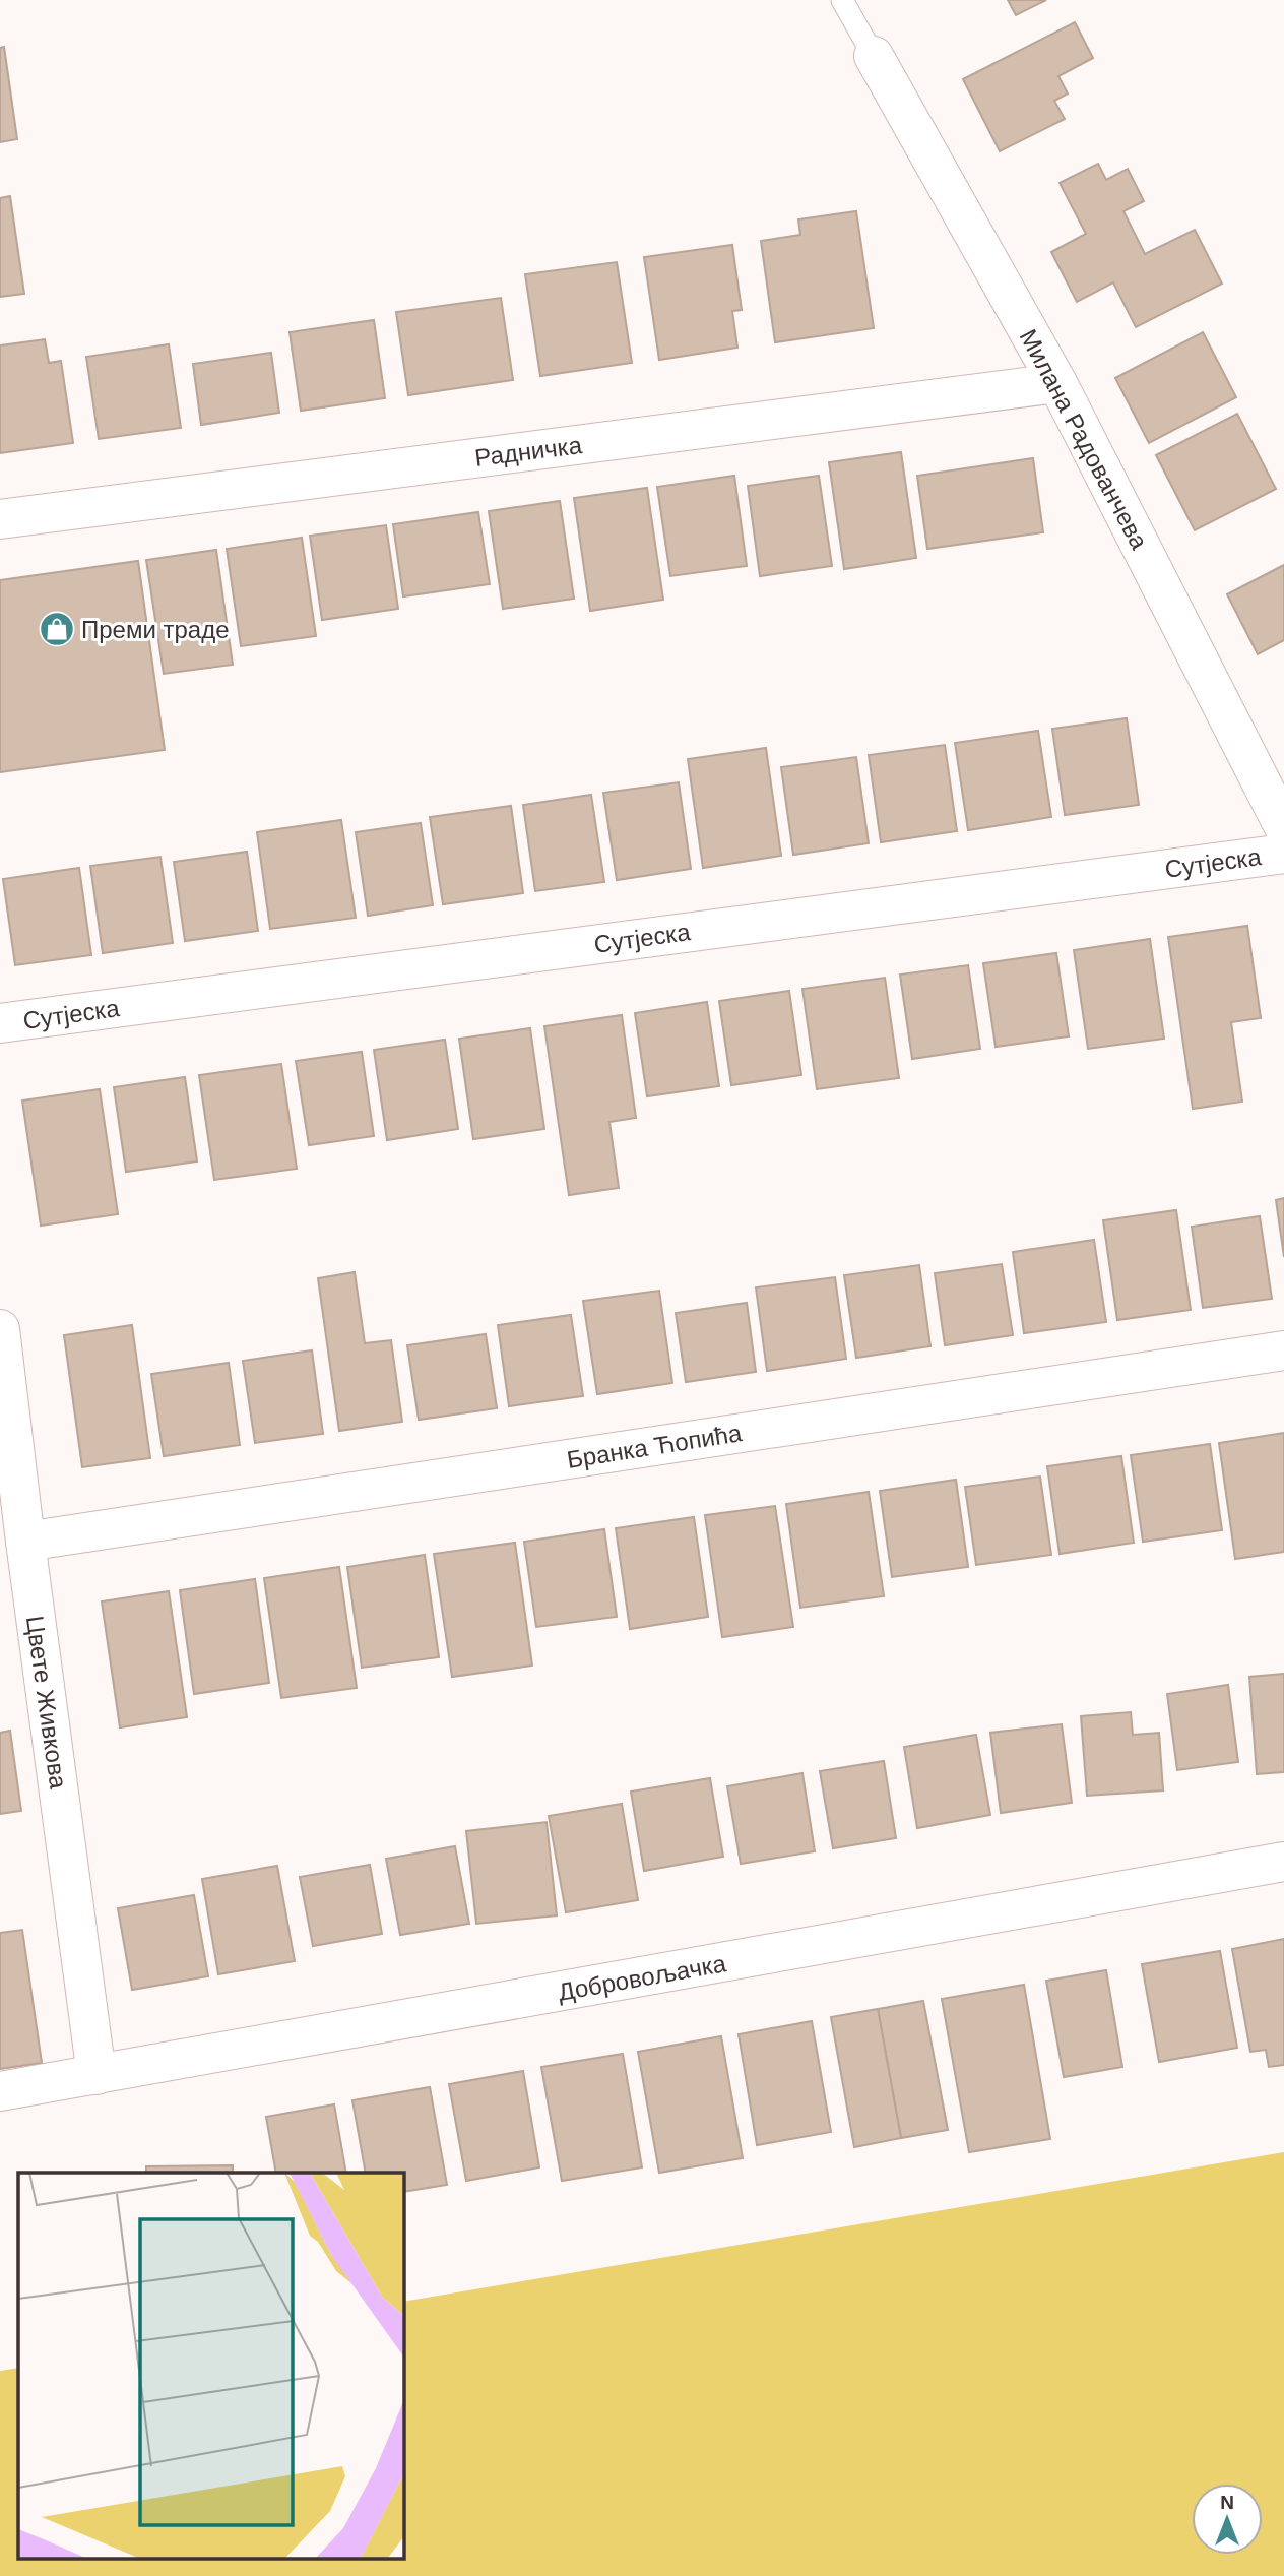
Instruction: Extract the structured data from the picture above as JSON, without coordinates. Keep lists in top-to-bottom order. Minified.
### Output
{"streets":{"street":["Милана Радованчева","Радничка","Сутјеска","Бранка Ћопића","Цвете Живкова","Добровољачка"]},"crossings":[["Милана Радованчева","Радничка"],["Бранка Ћопића","Цвете Живкова"],["Цвете Живкова","Добровољачка"]],"places":{"shop":["Преми траде"]},"north":"top"}
